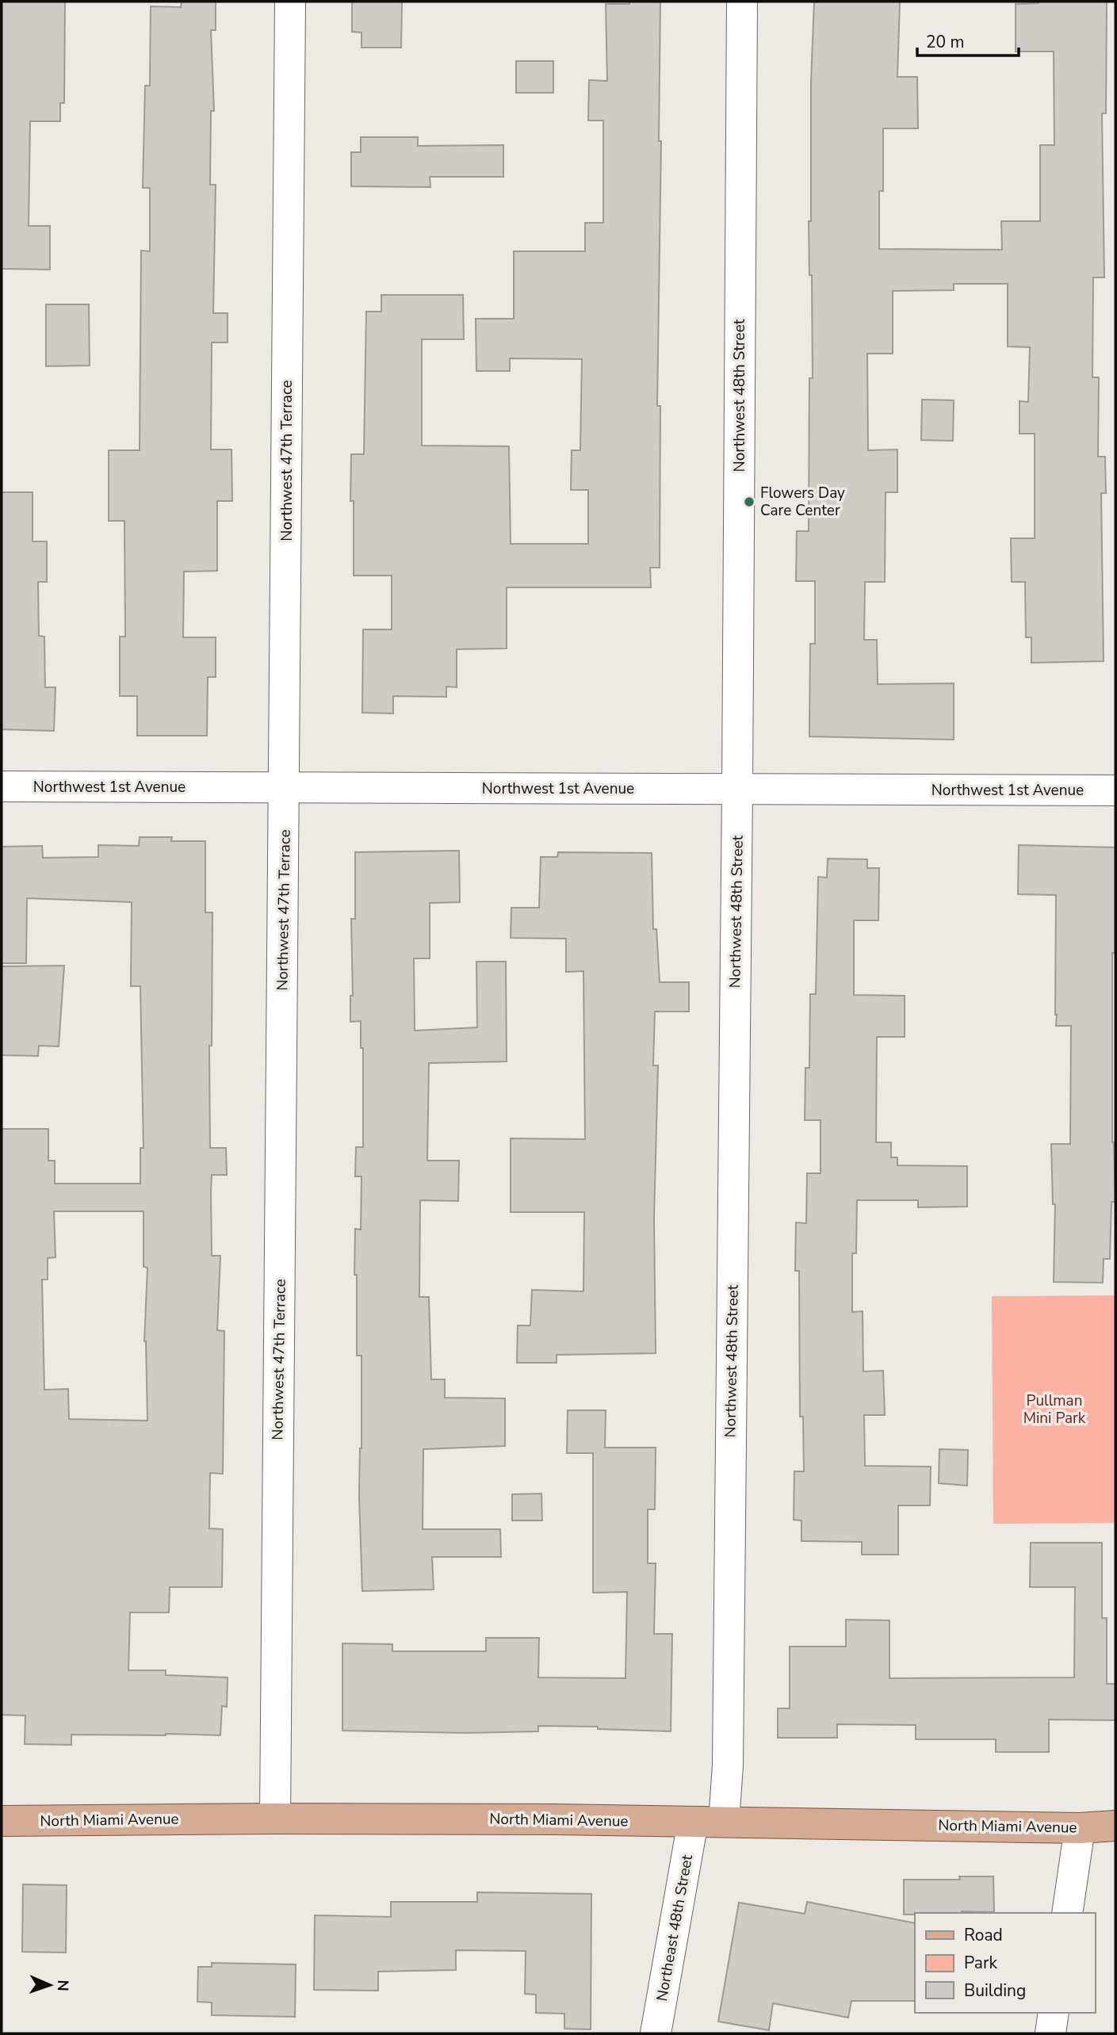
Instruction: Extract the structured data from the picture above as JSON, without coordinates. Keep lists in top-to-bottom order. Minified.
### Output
{"streets":{"main road":["North Miami Avenue"],"street":["Northwest 48th Street","Northwest 47th Terrace","Northwest 1st Avenue","Northeast 48th Street"]},"crossings":[["Northwest 48th Street","Northwest 1st Avenue"],["Northwest 48th Street","North Miami Avenue"],["Northwest 47th Terrace","Northwest 1st Avenue"],["Northwest 47th Terrace","North Miami Avenue"],["North Miami Avenue","Northeast 48th Street"]],"parks":["Pullman Mini Park"],"places":["Flowers Day Care Center"],"legend":["Road","Park","Building"],"scale_bar":"20 m","north":"right"}
